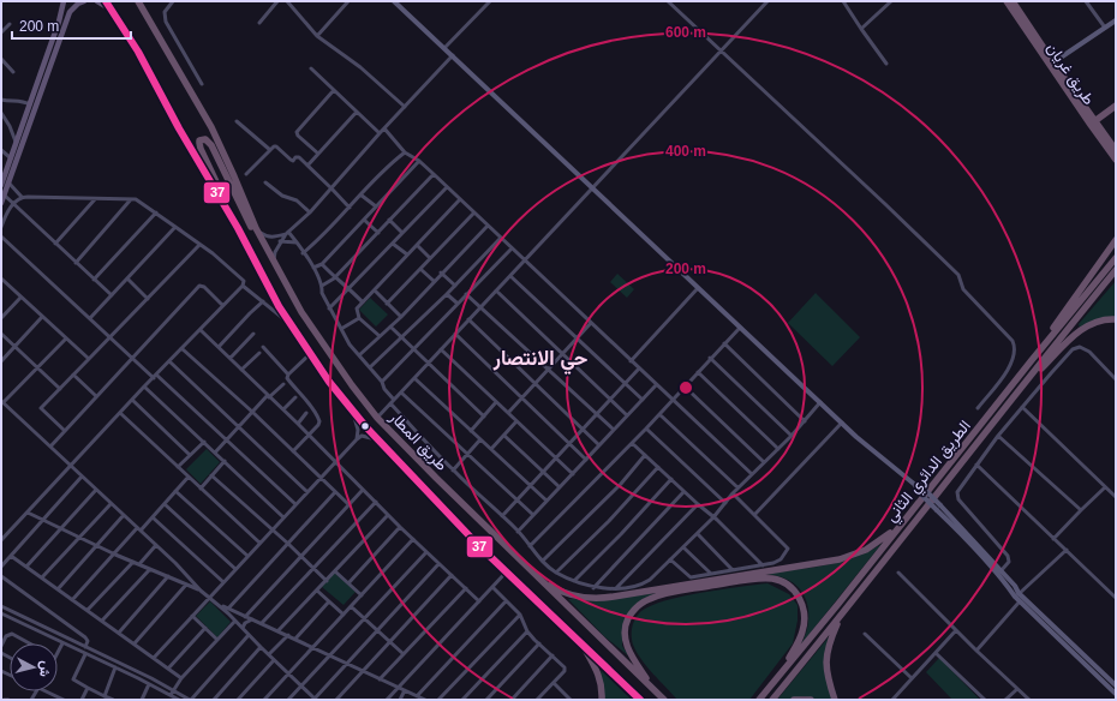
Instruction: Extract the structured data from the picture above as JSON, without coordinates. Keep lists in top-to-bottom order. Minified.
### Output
{"streets":{"highway":["طريق غريان","طريق المطار","الطريق الدائري الثاني"]},"districts":["حي الانتصار"],"lines":["transit line 37"],"scale_bar":"200 m","north":"right","rings":["600 m","400 m","200 m"]}
